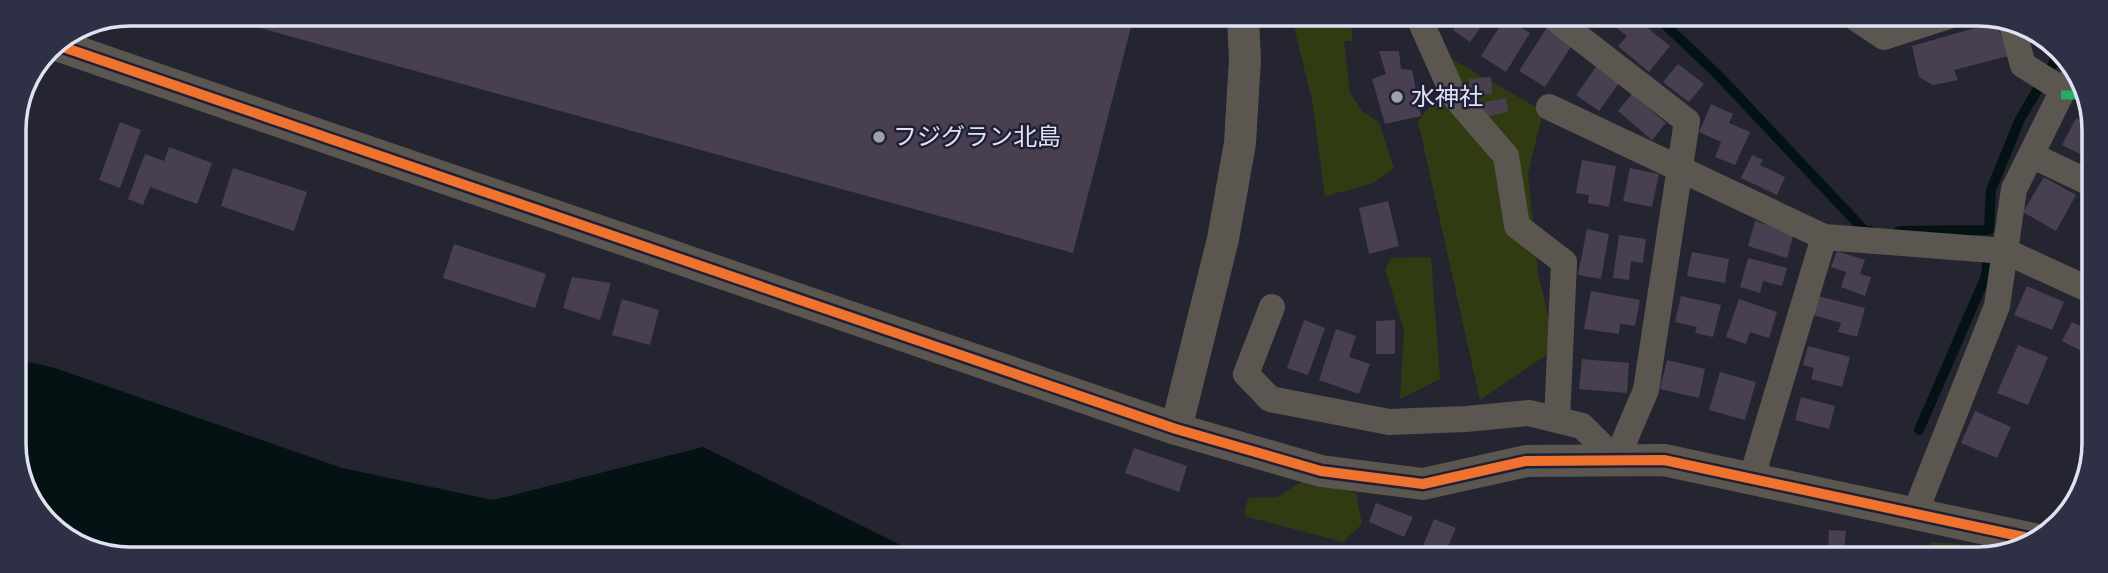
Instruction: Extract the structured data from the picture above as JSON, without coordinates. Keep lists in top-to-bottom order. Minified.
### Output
{"places":["水神社","フジグラン北島"]}
